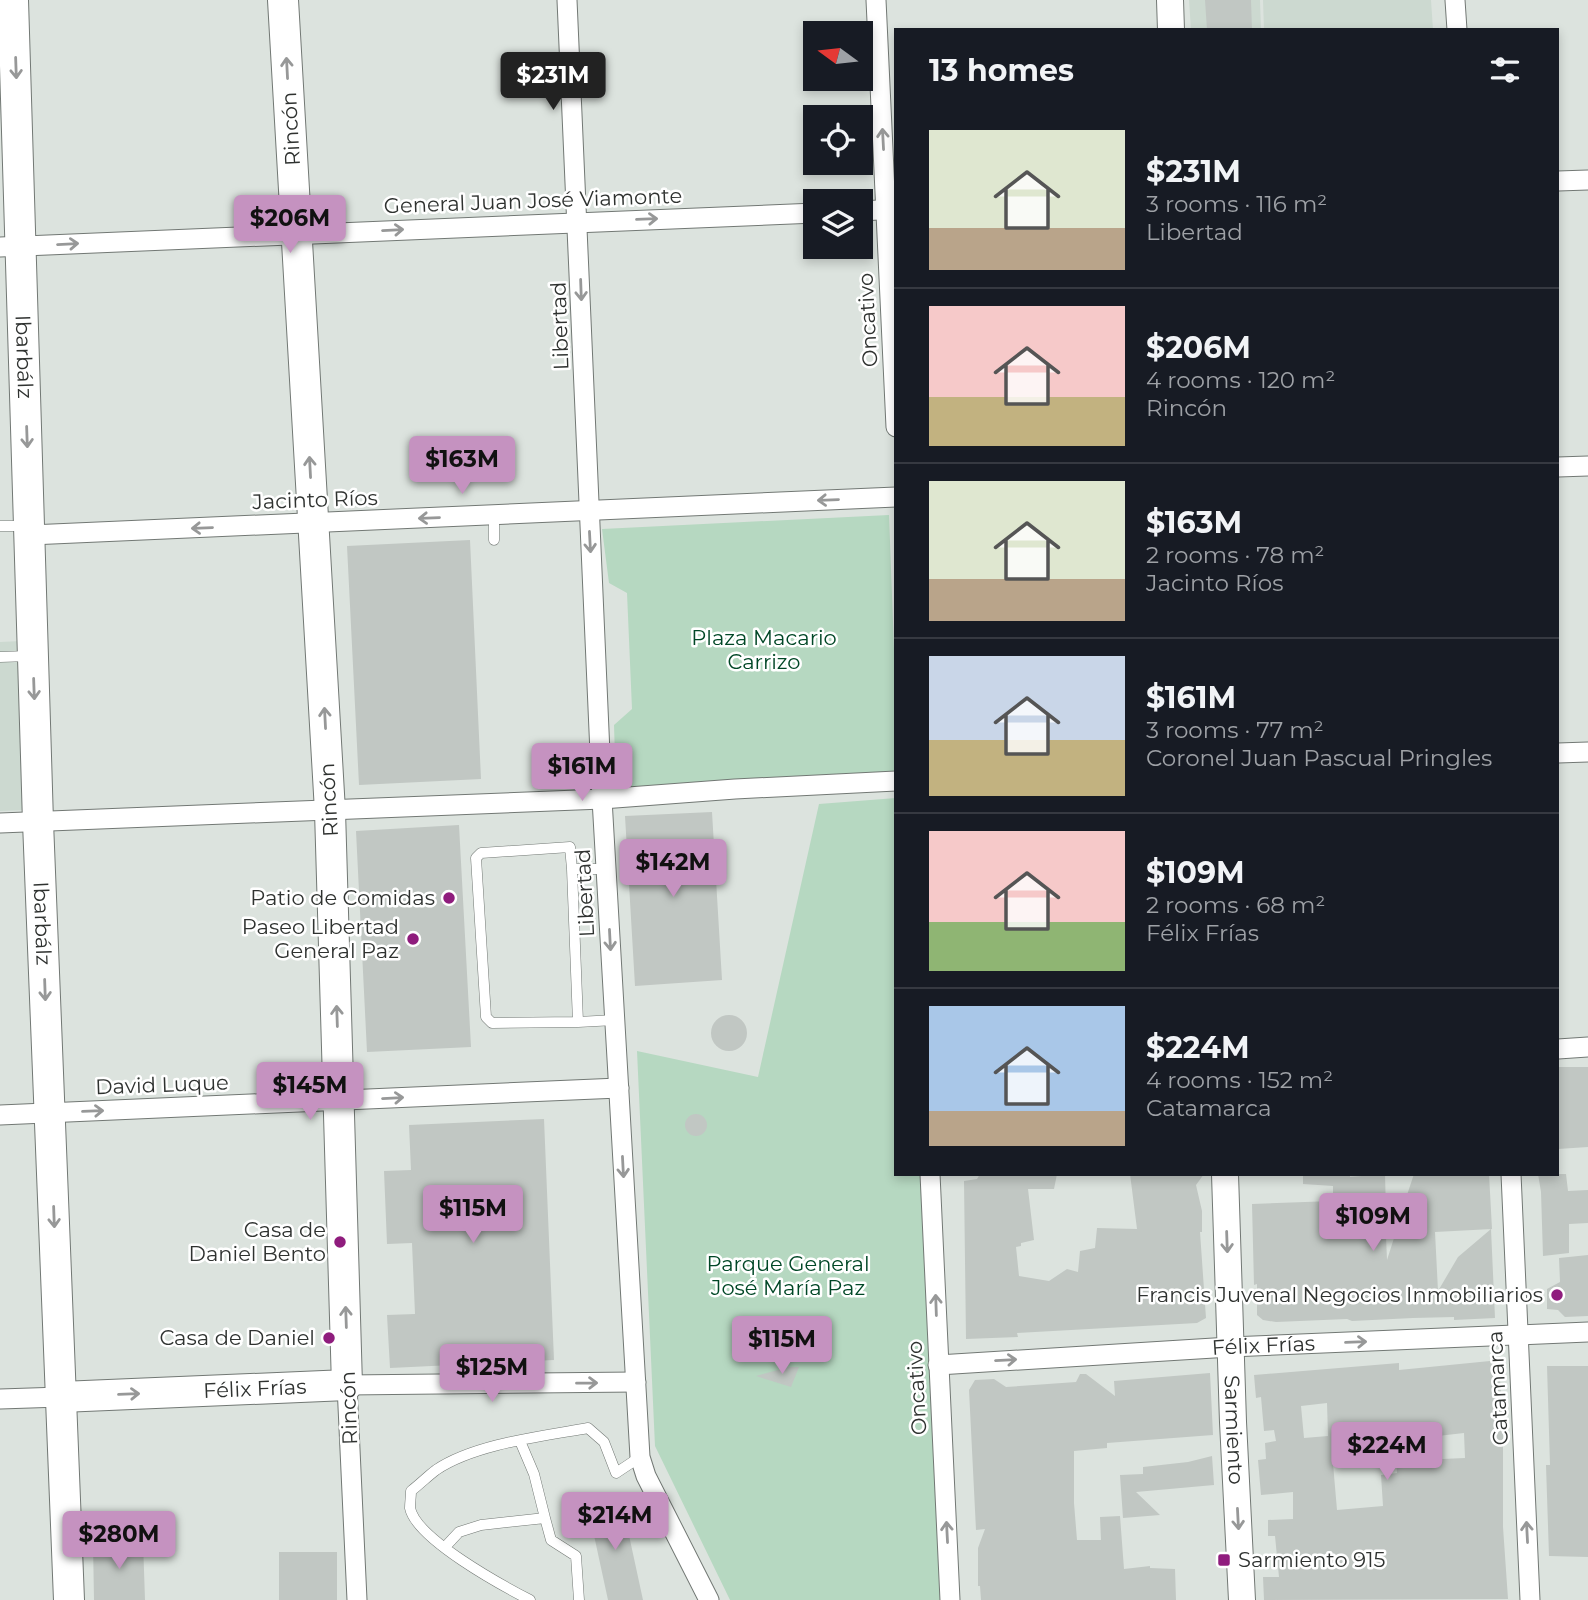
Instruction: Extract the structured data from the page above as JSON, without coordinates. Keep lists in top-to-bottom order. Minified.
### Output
{"streets":{"main road":["Rincón","Ibarbálz","Félix Frías","Sarmiento"],"street":["General Juan José Viamonte","Oncativo","Libertad","Jacinto Ríos","David Luque","Catamarca"]},"crossings":[["Rincón","General Juan José Viamonte"],["Rincón","Jacinto Ríos"],["Rincón","David Luque"],["Rincón","Félix Frías"],["General Juan José Viamonte","Libertad"],["General Juan José Viamonte","Ibarbálz"],["Oncativo","Félix Frías"],["Libertad","Jacinto Ríos"],["Libertad","David Luque"],["Libertad","Félix Frías"],["Ibarbálz","Jacinto Ríos"],["Ibarbálz","David Luque"],["Ibarbálz","Félix Frías"],["Félix Frías","Catamarca"],["Félix Frías","Sarmiento"]],"one_way":["Rincón","General Juan José Viamonte","Oncativo","Libertad","Ibarbálz","Jacinto Ríos","David Luque","Félix Frías","Catamarca","Sarmiento"],"parks":["Plaza Macario Carrizo","Parque General José María Paz"],"places":{"other":["Patio de Comidas","Paseo Libertad General Paz","Casa de Daniel Bento","Francis Juvenal Negocios Inmobiliarios","Casa de Daniel"],"transit":["Sarmiento 915"]},"north":"left","page":{"heading":"13 homes","price":["$231M","$206M","$163M","$161M","$142M","$145M","$115M","$109M","$115M","$125M","$224M","$214M","$280M"],"list":[{"name":"$231M","note":"3 rooms · 116 m² · Libertad"},{"name":"$206M","note":"4 rooms · 120 m² · Rincón"},{"name":"$163M","note":"2 rooms · 78 m² · Jacinto Ríos"},{"name":"$161M","note":"3 rooms · 77 m² · Coronel Juan Pascual Pringles"},{"name":"$109M","note":"2 rooms · 68 m² · Félix Frías"},{"name":"$224M","note":"4 rooms · 152 m² · Catamarca"}]}}
